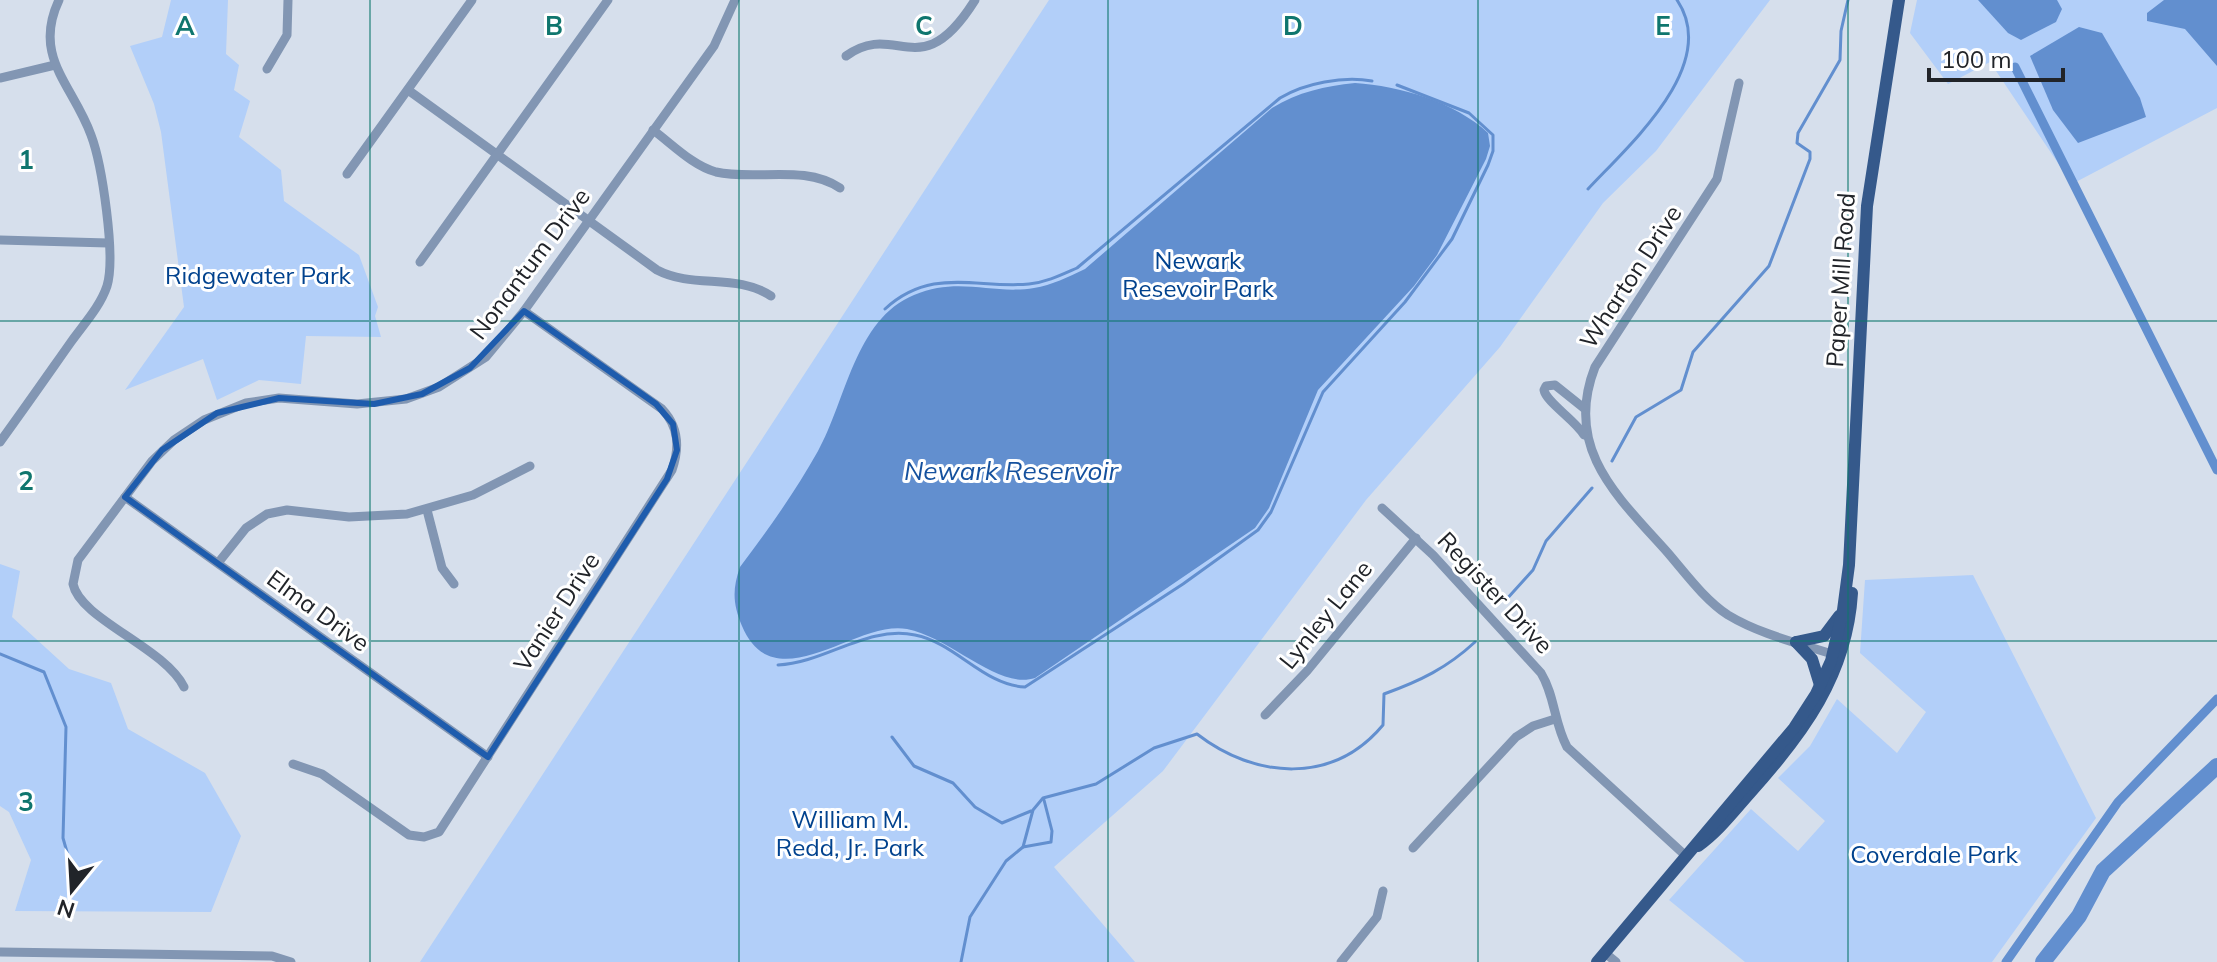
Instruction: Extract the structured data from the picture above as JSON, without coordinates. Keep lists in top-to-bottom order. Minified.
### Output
{"streets":{"main road":["Paper Mill Road"],"street":["Nonantum Drive","Wharton Drive","Register Drive","Elma Drive","Vanier Drive","Lynley Lane"]},"crossings":[["Nonantum Drive","Elma Drive"],["Nonantum Drive","Vanier Drive"],["Wharton Drive","Paper Mill Road"],["Paper Mill Road","Register Drive"],["Register Drive","Lynley Lane"],["Elma Drive","Vanier Drive"]],"water":["Newark Reservoir"],"parks":["Newark Resevoir Park","Ridgewater Park","William M. Redd, Jr. Park","Coverdale Park"],"scale_bar":"100 m","north":"bottom","grid":{"columns":["A","B","C","D","E"],"rows":["1","2","3"]}}
